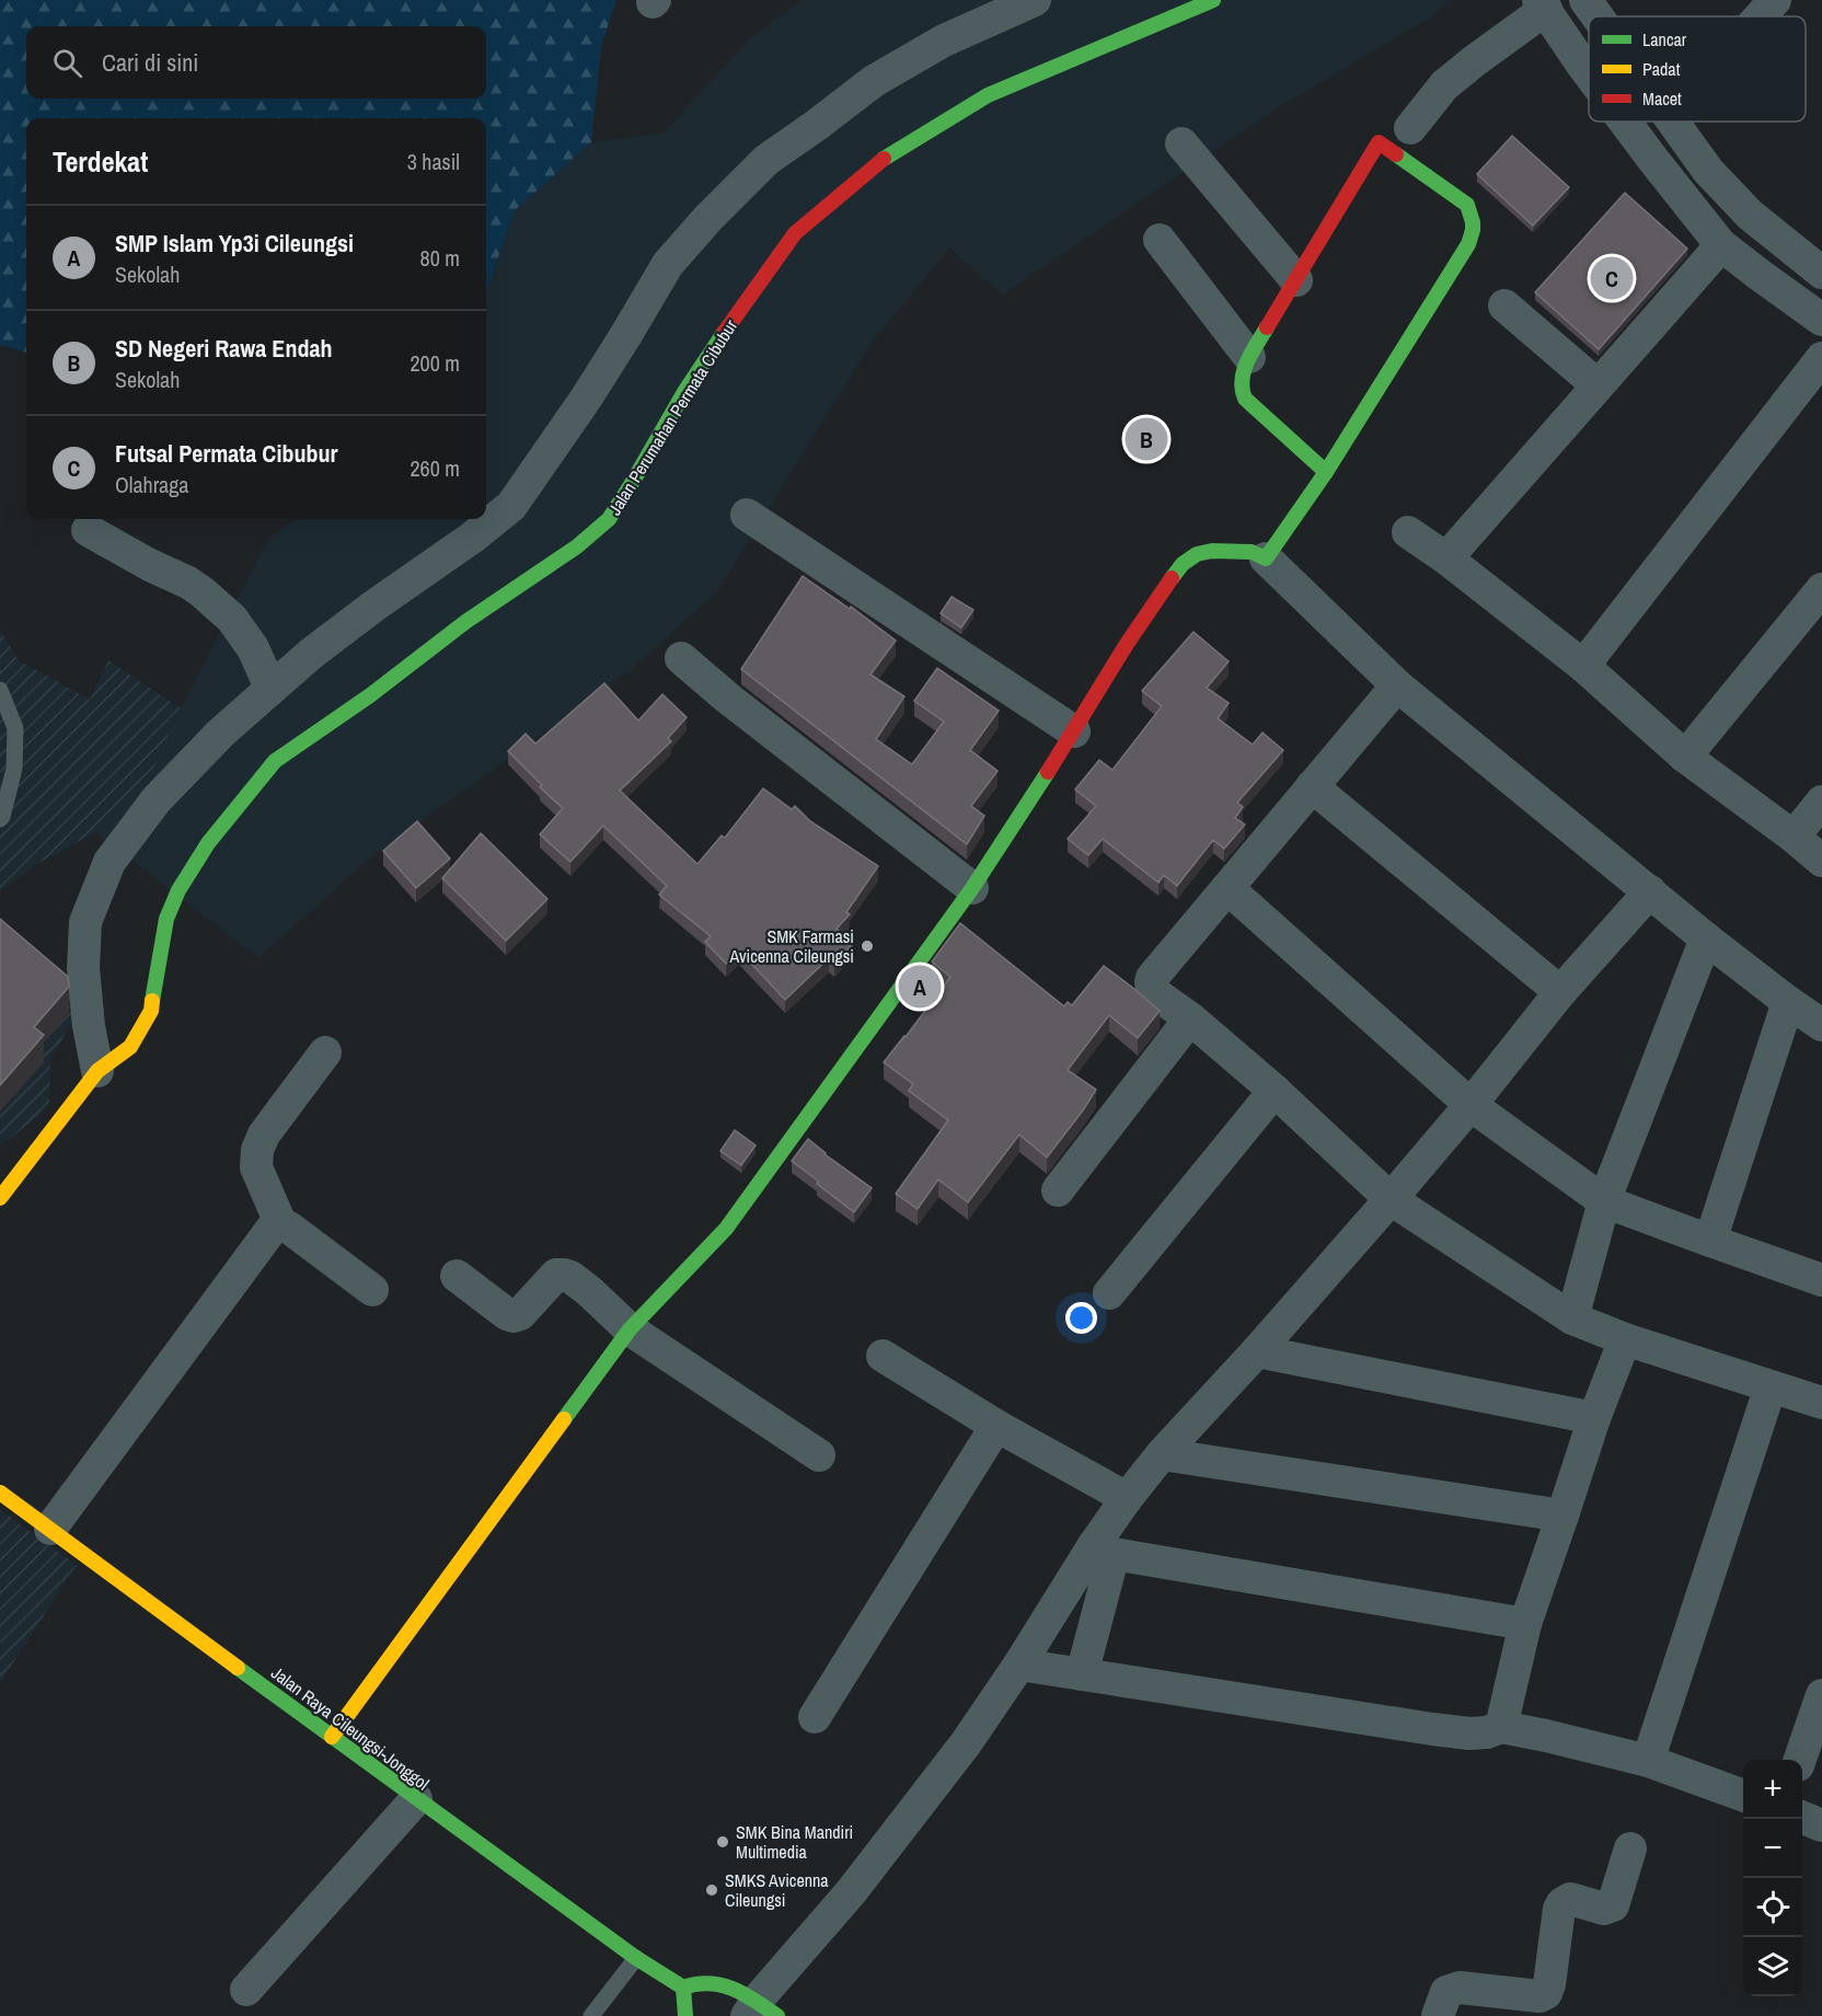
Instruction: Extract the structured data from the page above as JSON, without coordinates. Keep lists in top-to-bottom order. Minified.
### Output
{"streets":{"main road":["Jalan Perumahan Permata Cibubur","Jalan Raya Cileungsi-Jonggol"]},"places":["SMK Farmasi Avicenna Cileungsi","SMK Bina Mandiri Multimedia","SMKS Avicenna Cileungsi"],"legend":["Lancar","Padat","Macet"],"page":{"search":"Cari di sini","heading":["Terdekat","3 hasil"],"list":[{"mark":"A","name":"SMP Islam Yp3i Cileungsi","note":"Sekolah","value":"80 m"},{"mark":"B","name":"SD Negeri Rawa Endah","note":"Sekolah","value":"200 m"},{"mark":"C","name":"Futsal Permata Cibubur","note":"Olahraga","value":"260 m"}],"pins":["C","B","A"],"map_buttons":["+","−"]}}
